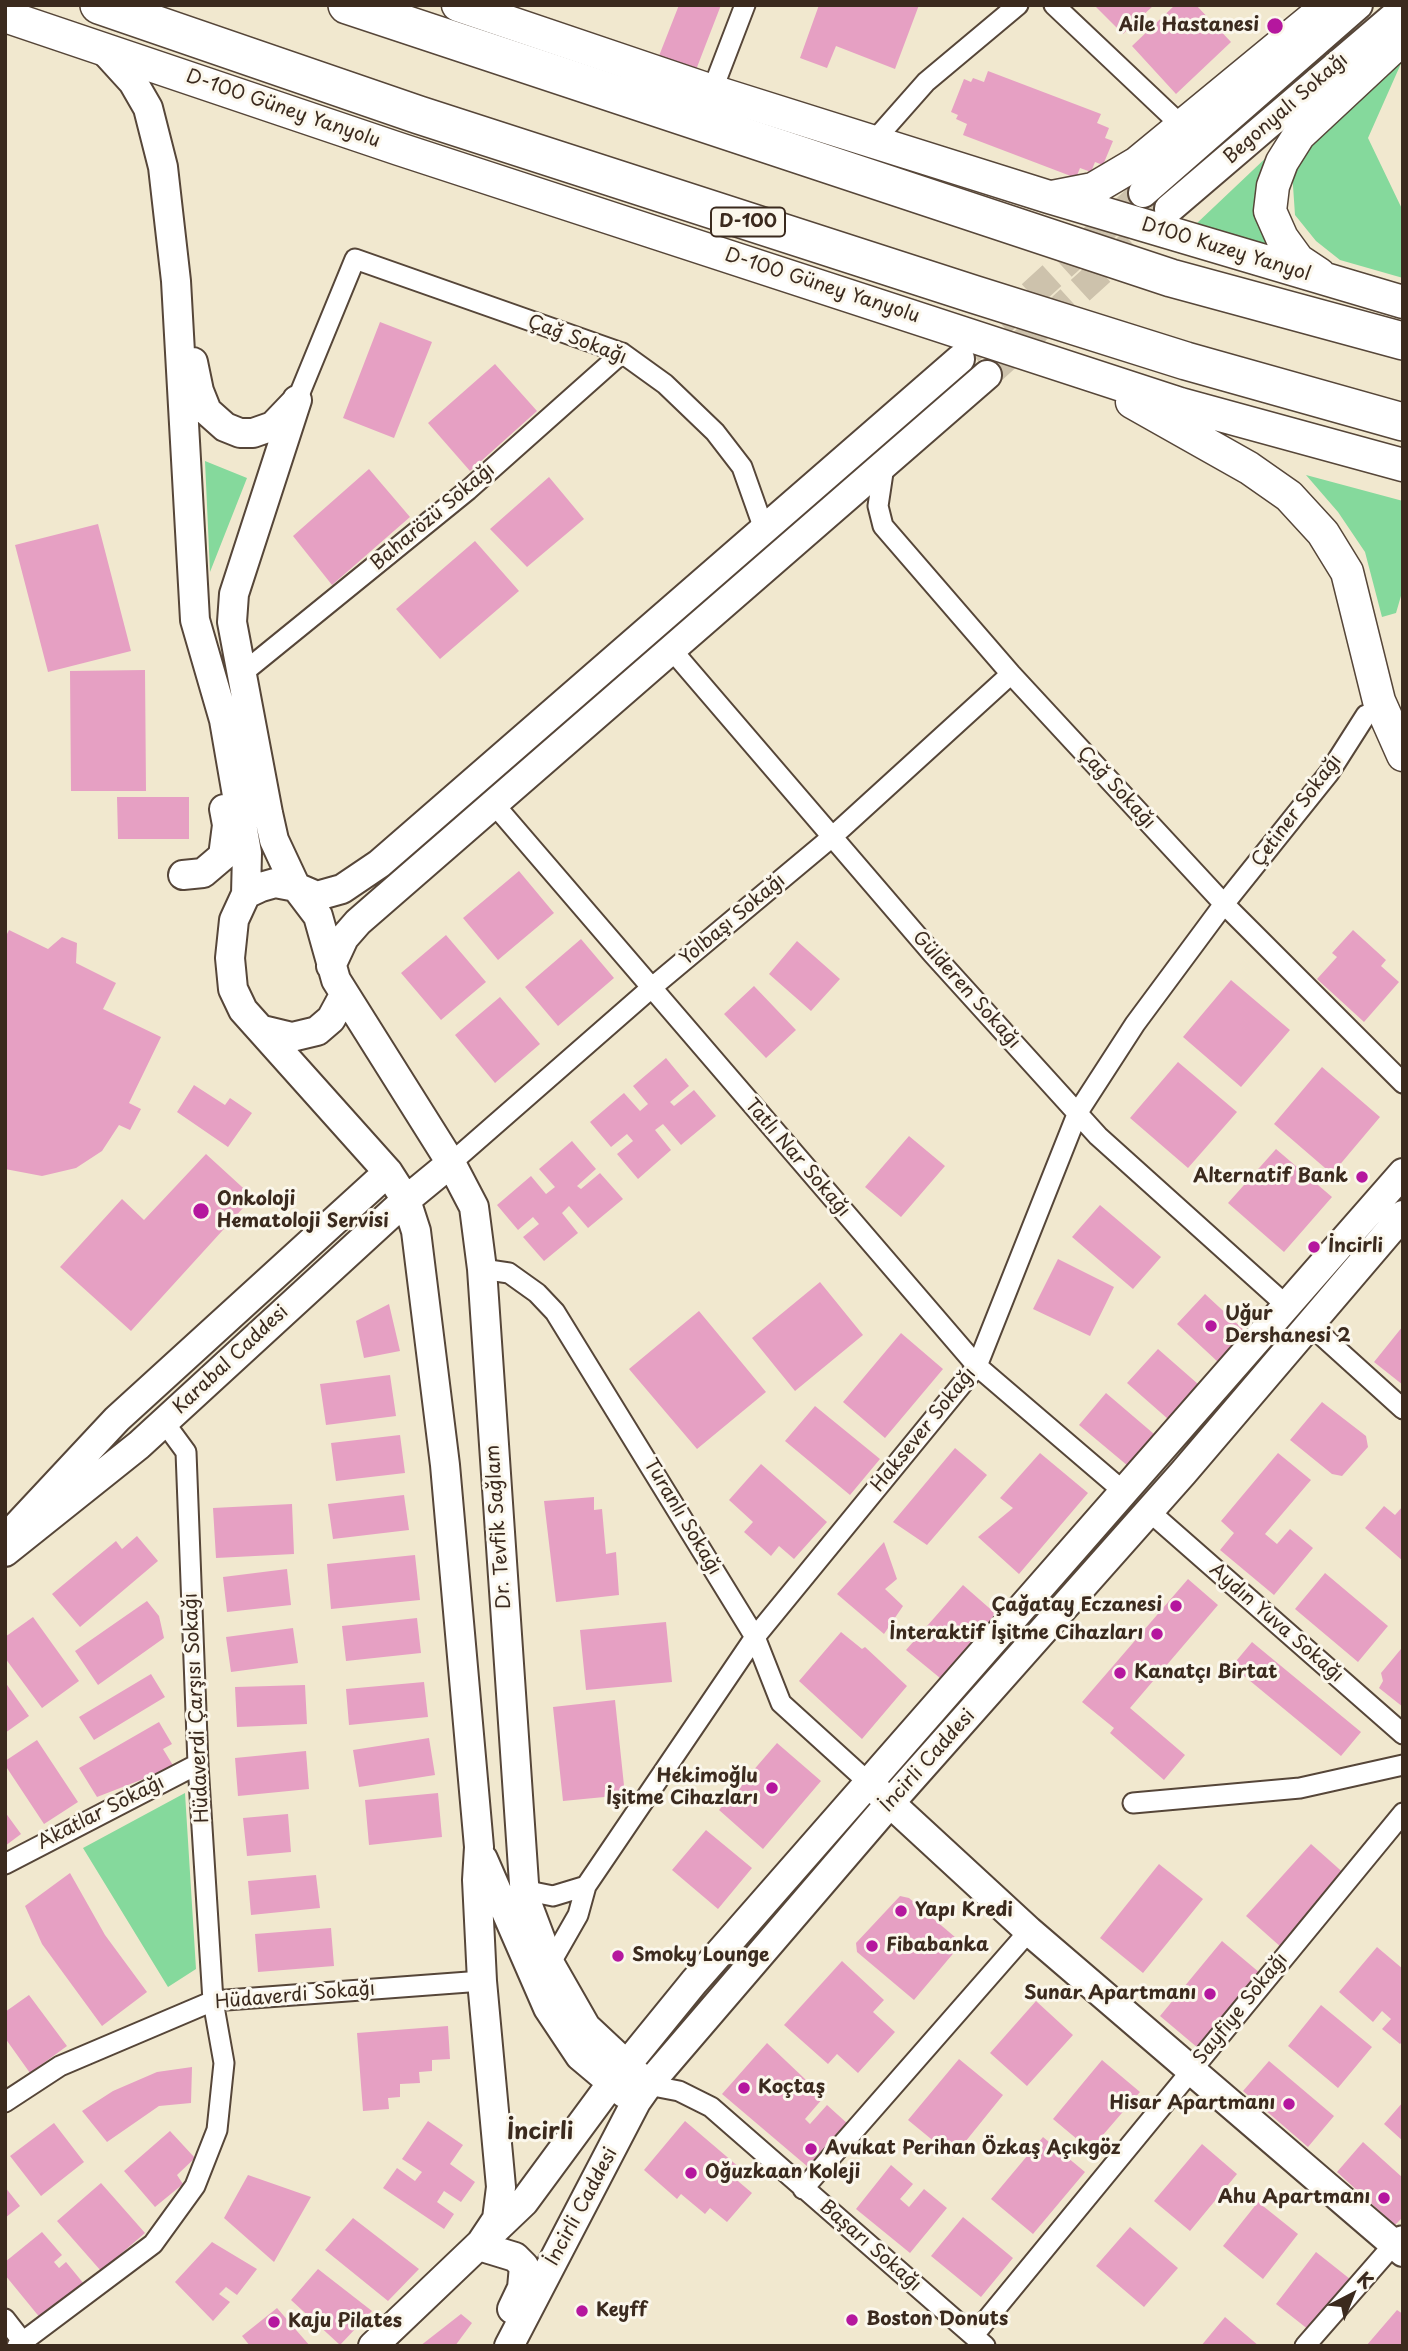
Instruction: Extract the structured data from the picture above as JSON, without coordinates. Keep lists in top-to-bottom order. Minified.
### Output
{"streets":{"highway":["D-100"],"main road":["D-100 Güney Yanyolu","Begonyalı Sokağı","D100 Kuzey Yanyol","Karabal Caddesi","Dr. Tevfik Sağlam","İncirli Caddesi"],"street":["Çağ Sokağı","Baharözü Sokağı","Çetiner Sokağı","Yolbaşı Sokağı","Gülderen Sokağı","Tatlı Nar Sokağı","Haksever Sokağı","Turanlı Sokağı","Aydın Yuva Sokağı","Hüdaverdi Çarşısı Sokağı","Akatlar Sokağı","Hüdaverdi Sokağı","Sayfiye Sokağı","Başarı Sokağı"]},"crossings":[["Çağ Sokağı","Baharözü Sokağı"],["Çağ Sokağı","Çetiner Sokağı"],["Çağ Sokağı","Yolbaşı Sokağı"],["Çağ Sokağı","Haksever Sokağı"],["Çetiner Sokağı","Haksever Sokağı"],["Yolbaşı Sokağı","Gülderen Sokağı"],["Yolbaşı Sokağı","Tatlı Nar Sokağı"],["Yolbaşı Sokağı","Karabal Caddesi"],["Yolbaşı Sokağı","Dr. Tevfik Sağlam"],["Gülderen Sokağı","Haksever Sokağı"],["Gülderen Sokağı","İncirli Caddesi"],["Tatlı Nar Sokağı","Haksever Sokağı"],["Tatlı Nar Sokağı","İncirli Caddesi"],["Karabal Caddesi","Dr. Tevfik Sağlam"],["Karabal Caddesi","Hüdaverdi Çarşısı Sokağı"],["Haksever Sokağı","Turanlı Sokağı"],["Haksever Sokağı","Dr. Tevfik Sağlam"],["Turanlı Sokağı","Dr. Tevfik Sağlam"],["Turanlı Sokağı","İncirli Caddesi"],["Dr. Tevfik Sağlam","İncirli Caddesi"],["Aydın Yuva Sokağı","İncirli Caddesi"],["Hüdaverdi Çarşısı Sokağı","Akatlar Sokağı"],["Hüdaverdi Çarşısı Sokağı","Hüdaverdi Sokağı"],["İncirli Caddesi","Başarı Sokağı"],["Sayfiye Sokağı","Başarı Sokağı"]],"districts":["İncirli"],"places":["Aile Hastanesi","Alternatif Bank","Onkoloji Hematoloji Servisi","İncirli","Uğur Dershanesi 2","Çağatay Eczanesi","İnteraktif İşitme Cihazları","Kanatçı Birtat","Hekimoğlu İşitme Cihazları","Yapı Kredi","Fibabanka","Smoky Lounge","Sunar Apartmanı","Koçtaş","Hisar Apartmanı","Avukat Perihan Özkaş Açıkgöz","Oğuzkaan Koleji","Ahu Apartmanı","Keyff","Boston Donuts","Kaju Pilates"],"north":"top right"}
